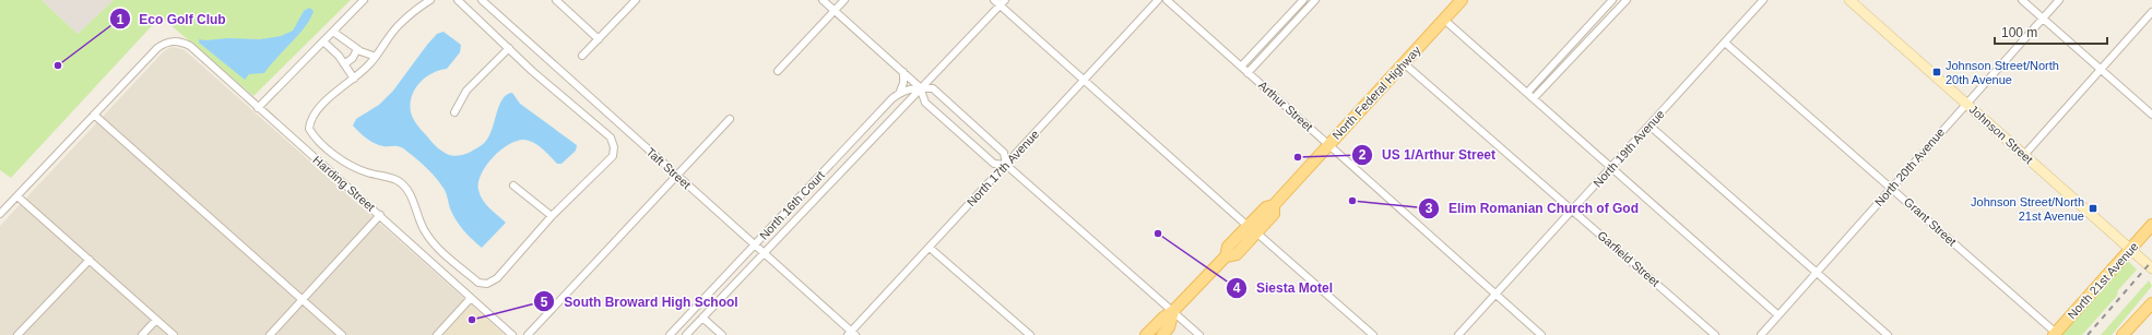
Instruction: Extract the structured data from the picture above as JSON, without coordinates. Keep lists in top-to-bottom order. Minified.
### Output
{"streets":{"main road":["North Federal Highway","North 21st Avenue"],"street":["Arthur Street","Johnson Street","North 19th Avenue","North 20th Avenue","Taft Street","North 17th Avenue","Harding Street","North 16th Court","Grant Street","Garfield Street"]},"crossings":[["North Federal Highway","Arthur Street"],["North Federal Highway","Garfield Street"],["Arthur Street","North 19th Avenue"],["Johnson Street","North 20th Avenue"],["Johnson Street","North 21st Avenue"],["North 19th Avenue","Grant Street"],["North 19th Avenue","Garfield Street"],["North 20th Avenue","Grant Street"],["Taft Street","North 17th Avenue"],["Taft Street","North 16th Court"],["Grant Street","North 21st Avenue"]],"places":{"other":["Eco Golf Club","US 1/Arthur Street","Elim Romanian Church of God","Siesta Motel","South Broward High School"],"transit":["Johnson Street/North 20th Avenue","Johnson Street/North 21st Avenue"]},"scale_bar":"100 m"}
